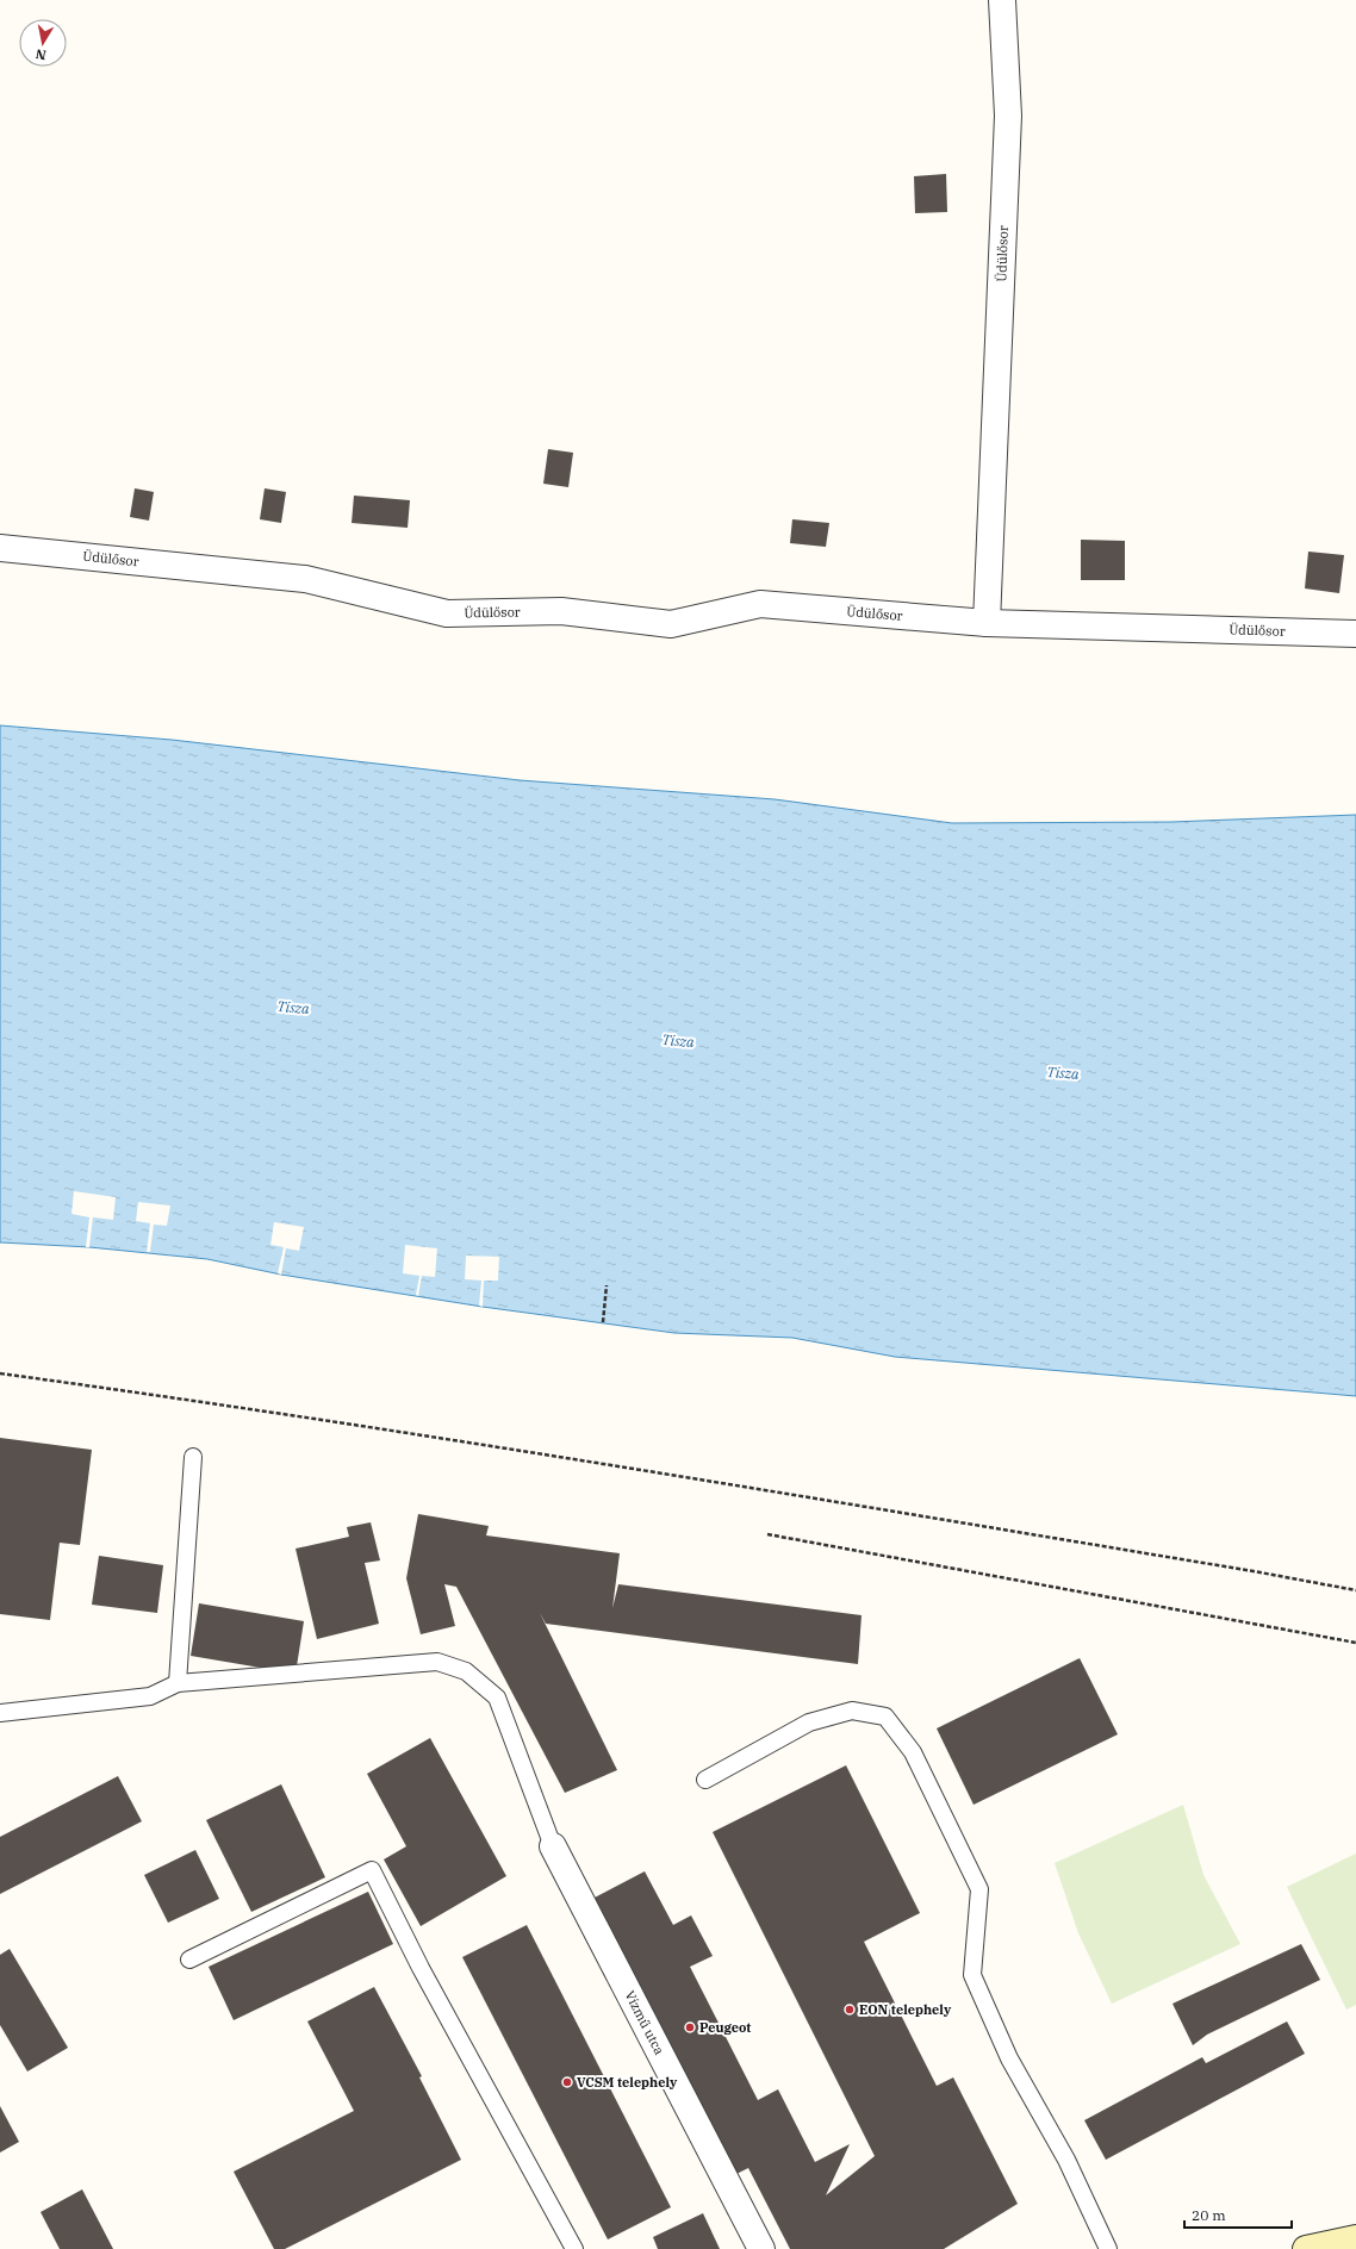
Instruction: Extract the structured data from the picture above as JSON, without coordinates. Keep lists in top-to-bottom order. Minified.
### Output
{"streets":{"street":["Üdülősor","Vízmű utca"]},"water":["Tisza"],"places":["EON telephely","Peugeot","VCSM telephely"],"scale_bar":"20 m","north":"bottom"}
